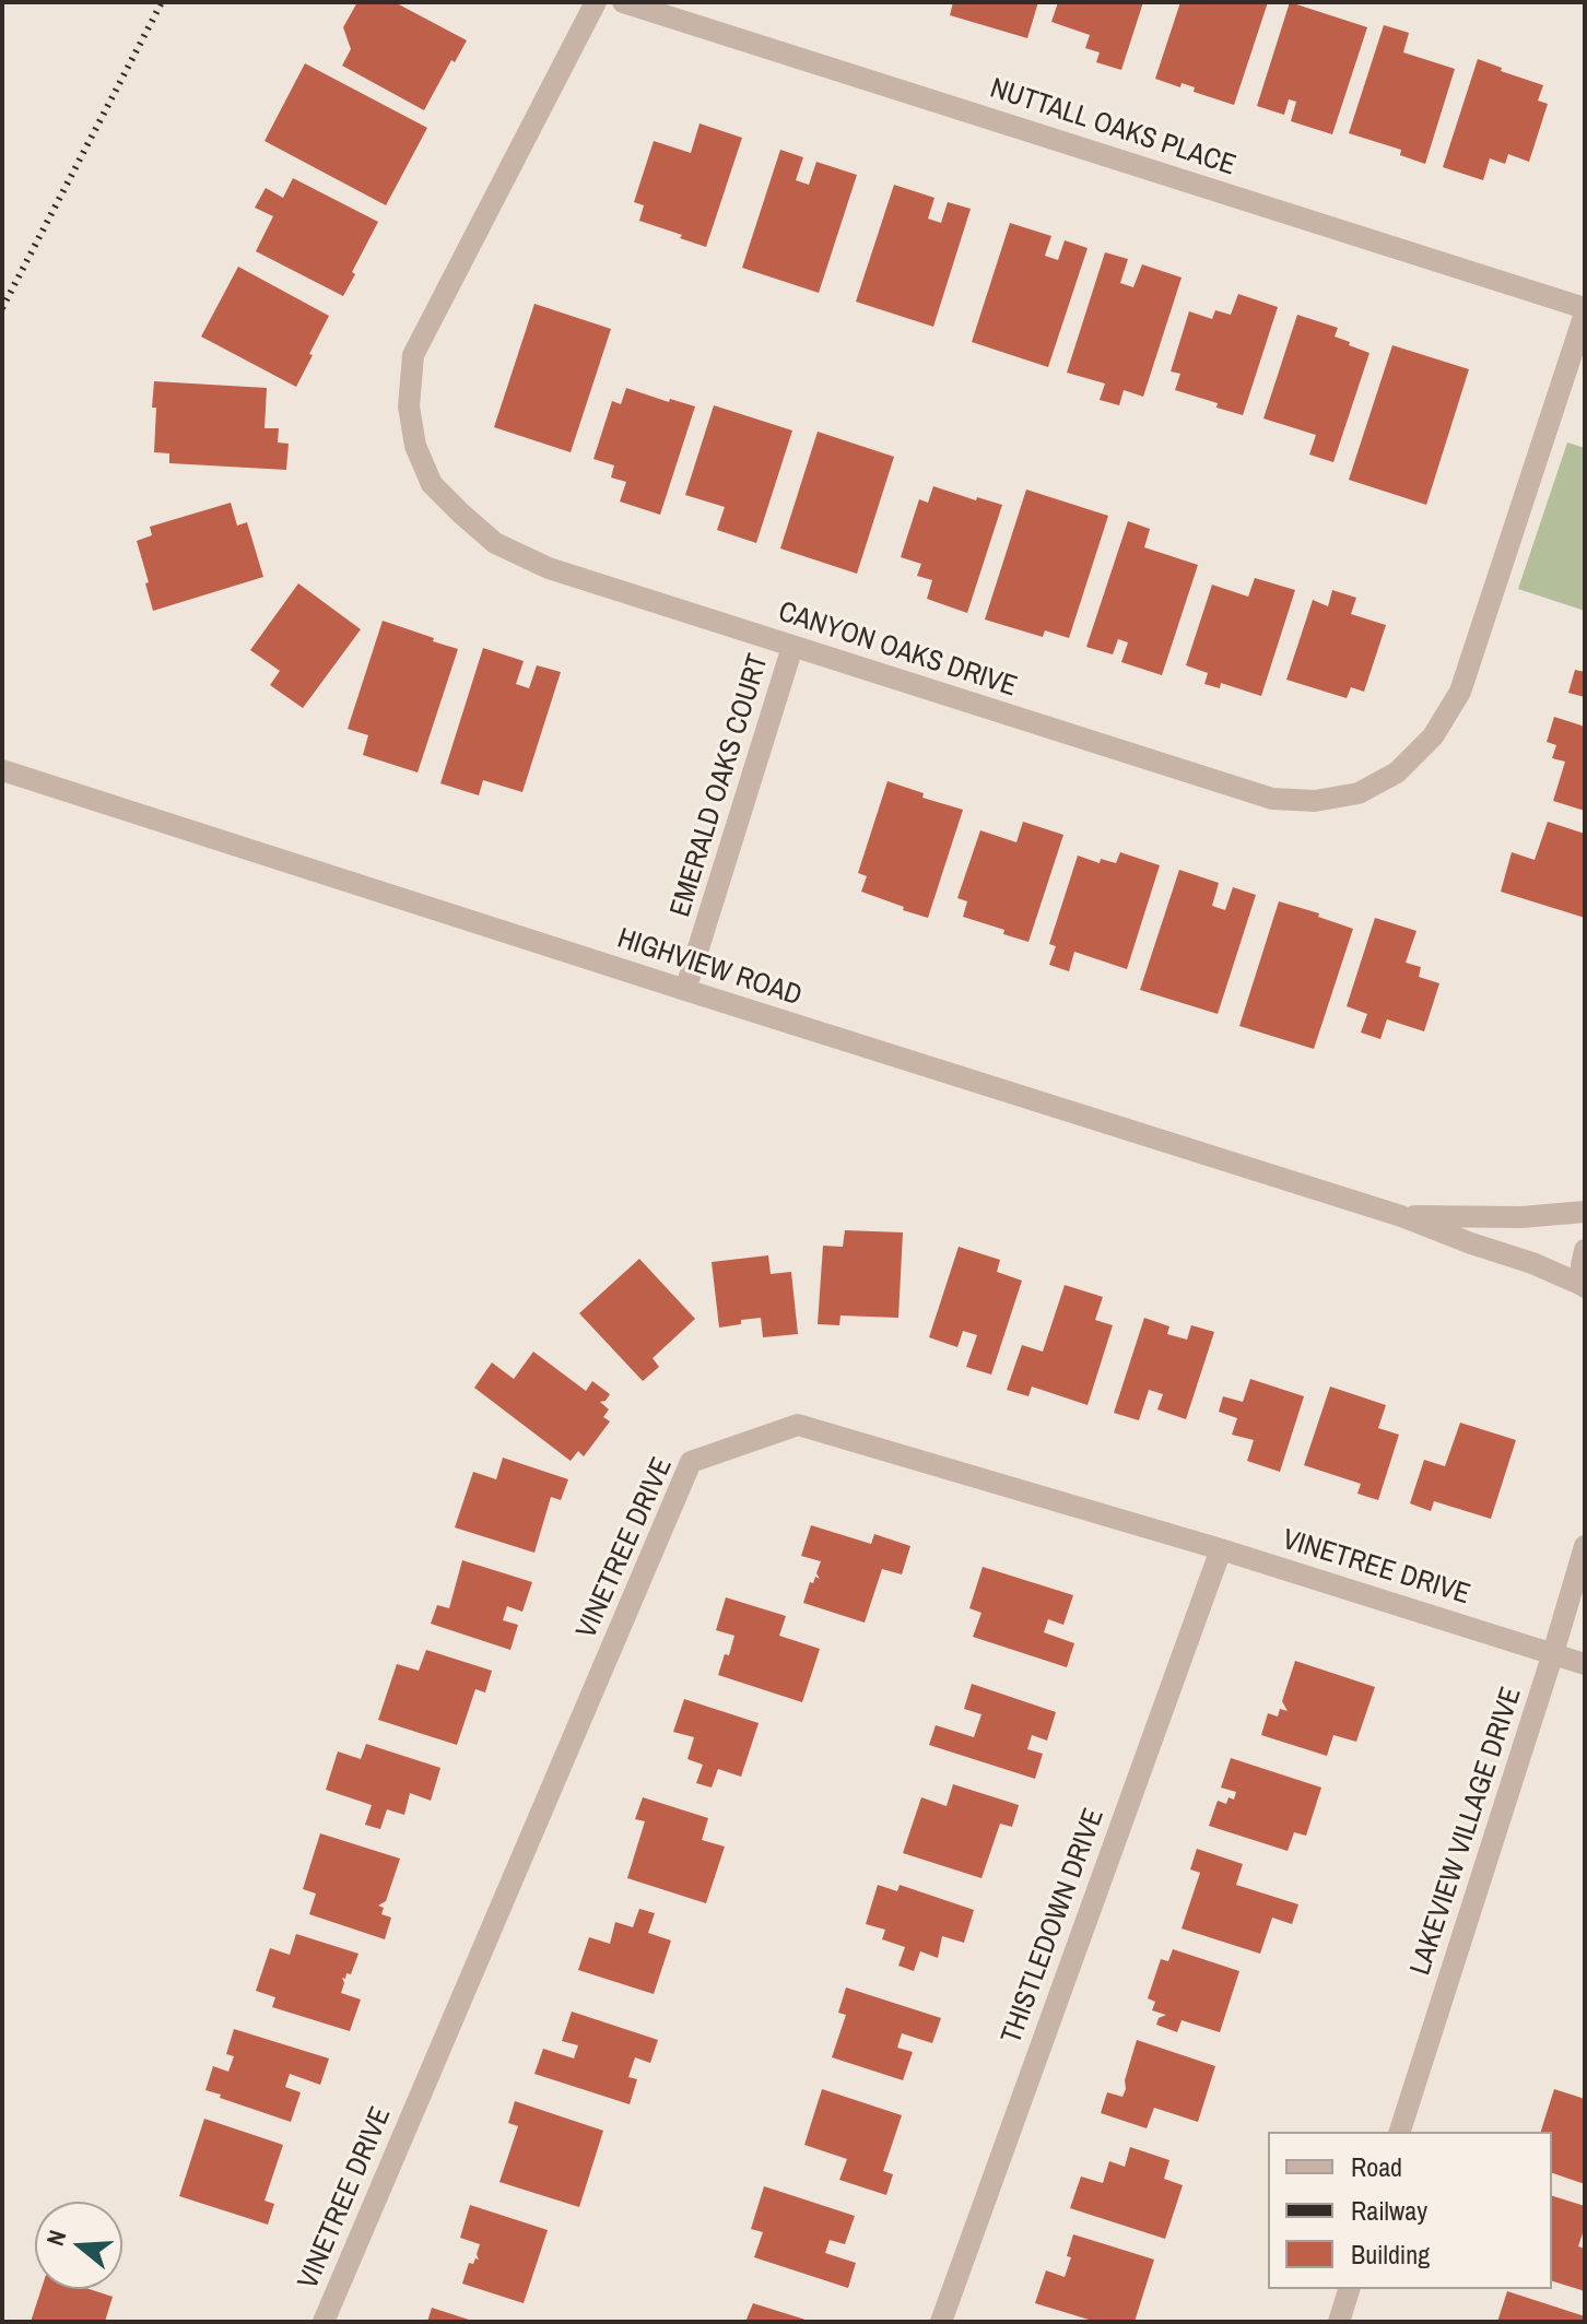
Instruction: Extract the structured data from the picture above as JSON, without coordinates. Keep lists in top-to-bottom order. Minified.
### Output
{"streets":{"street":["NUTTALL OAKS PLACE","CANYON OAKS DRIVE","EMERALD OAKS COURT","HIGHVIEW ROAD","VINETREE DRIVE","LAKEVIEW VILLAGE DRIVE","THISTLEDOWN DRIVE"]},"crossings":[["NUTTALL OAKS PLACE","CANYON OAKS DRIVE"],["CANYON OAKS DRIVE","EMERALD OAKS COURT"],["EMERALD OAKS COURT","HIGHVIEW ROAD"],["VINETREE DRIVE","LAKEVIEW VILLAGE DRIVE"],["VINETREE DRIVE","THISTLEDOWN DRIVE"]],"legend":["Road","Railway","Building"],"north":"left"}
